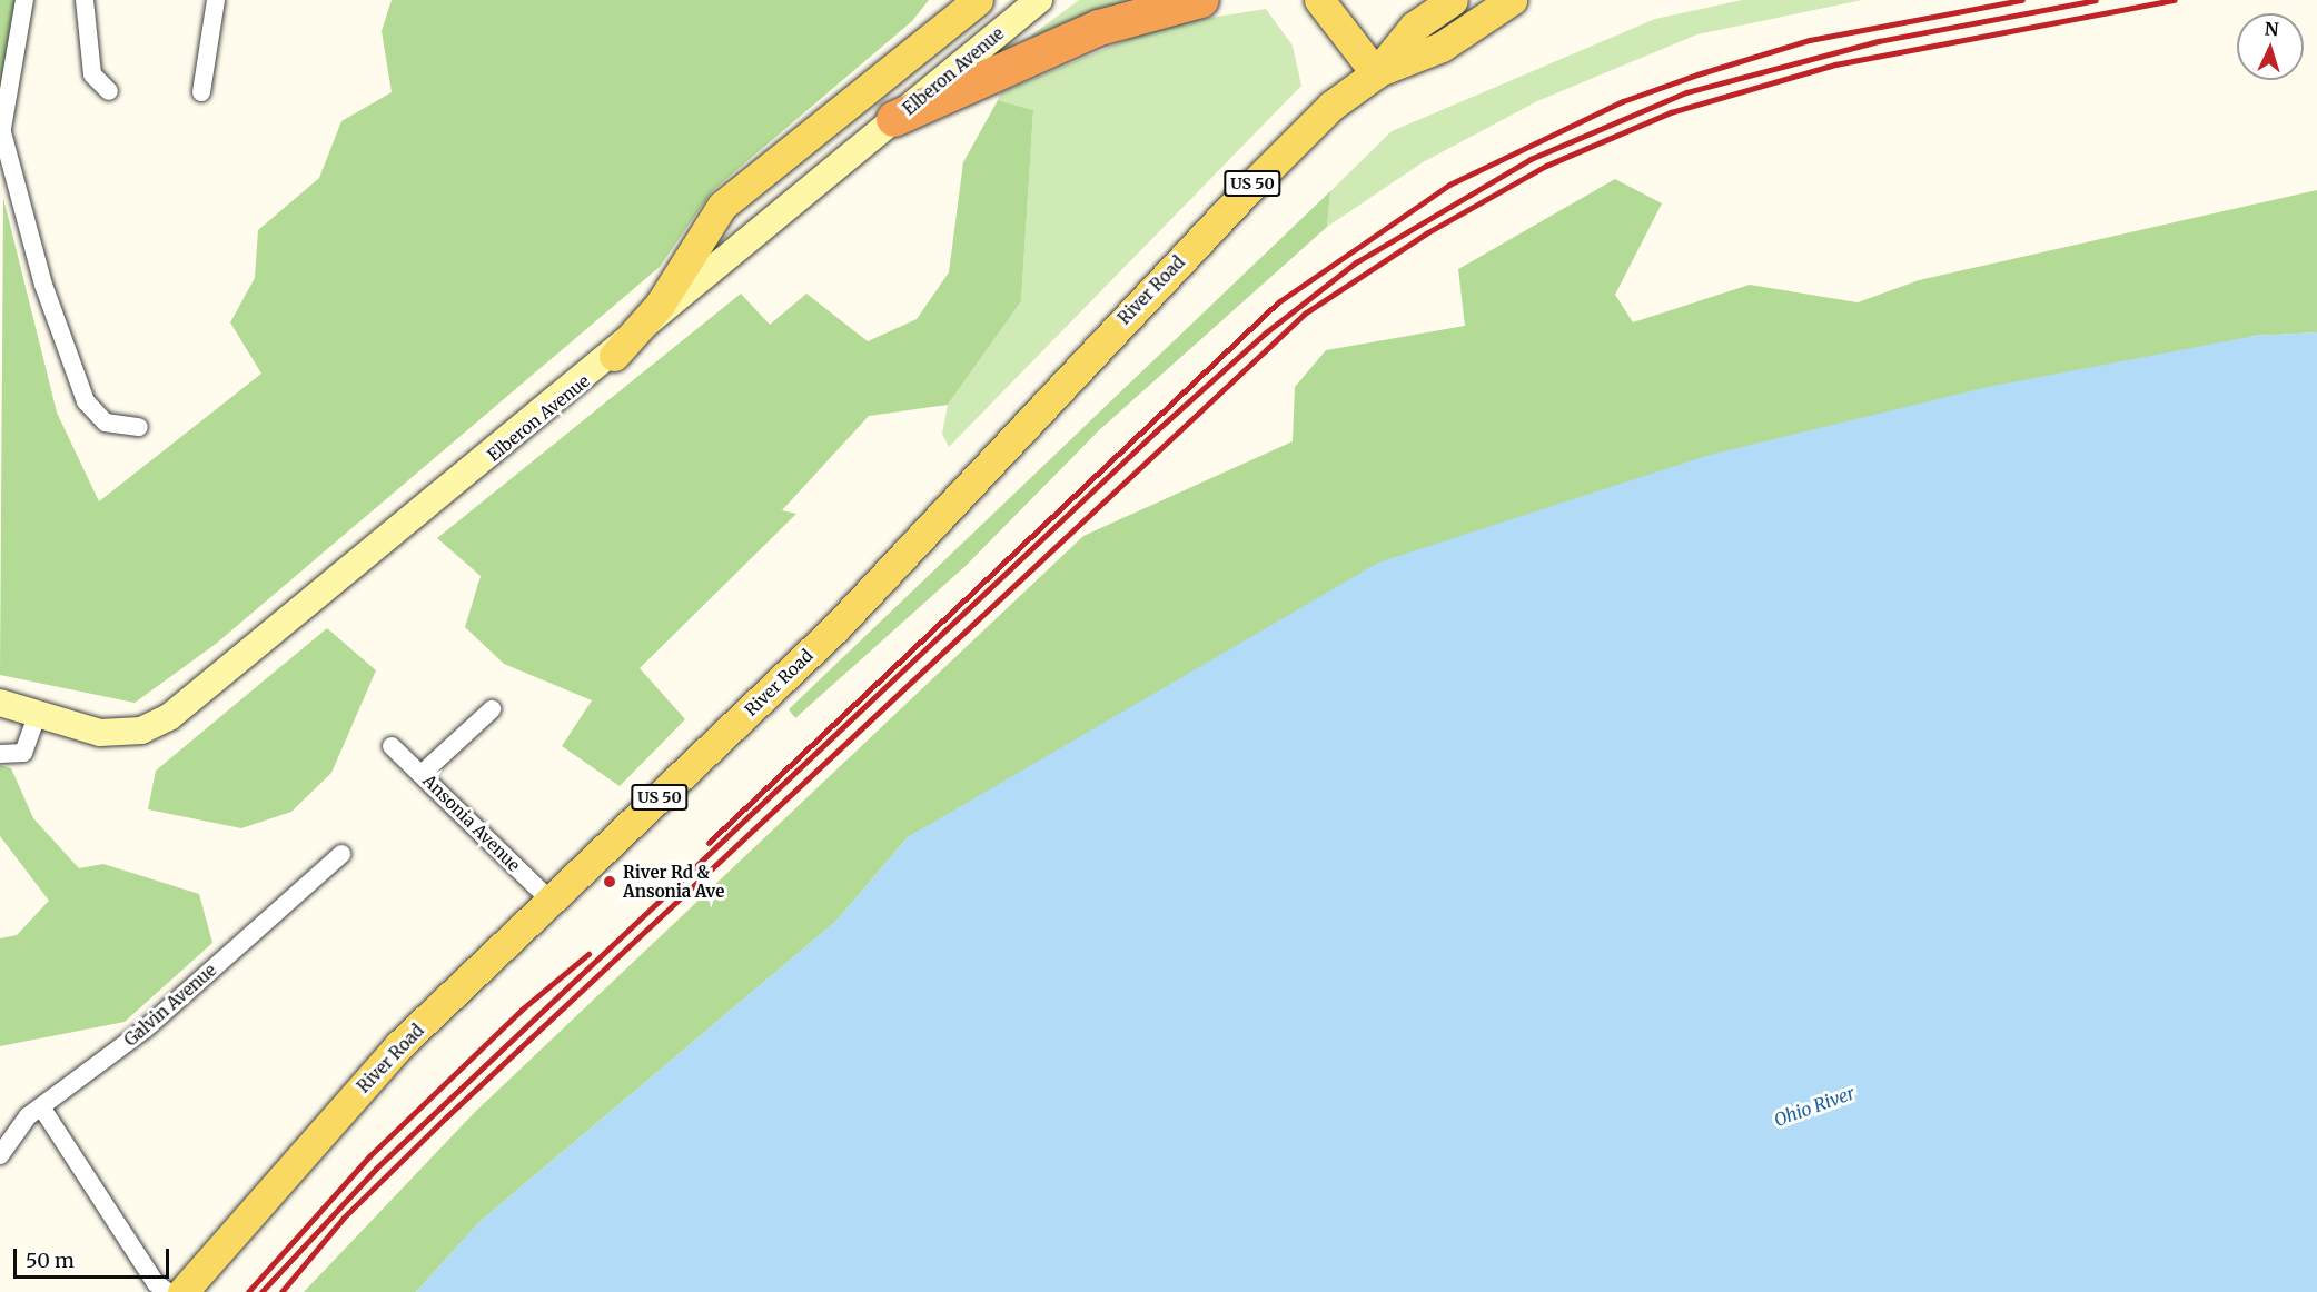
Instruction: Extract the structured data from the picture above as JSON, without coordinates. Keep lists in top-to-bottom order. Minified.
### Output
{"streets":{"main road":["US 50","River Road"],"street":["Elberon Avenue","Ansonia Avenue","Galvin Avenue"]},"crossings":[["River Road","Ansonia Avenue"]],"water":["Ohio River"],"places":["River Rd & Ansonia Ave"],"scale_bar":"50 m","north":"top"}
